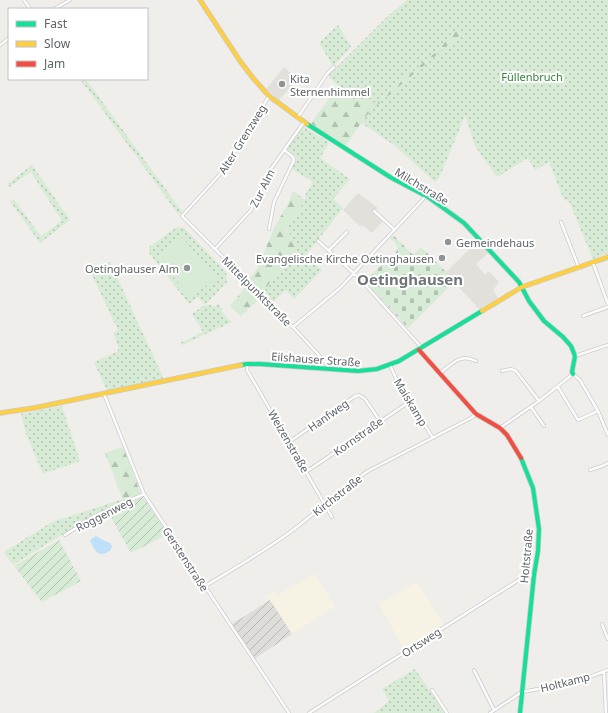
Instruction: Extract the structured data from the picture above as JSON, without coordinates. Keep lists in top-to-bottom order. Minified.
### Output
{"streets":{"street":["Alter Grenzweg","Milchstraße","Zur Alm","Mittelpunktstraße","Eilshauser Straße","Maiskamp","Hanfweg","Kornstraße","Weizenstraße","Kirchstraße","Roggenweg","Holtstraße","Gerstenstraße","Ortsweg","Holtkamp"]},"crossings":[["Alter Grenzweg","Milchstraße"],["Alter Grenzweg","Mittelpunktstraße"],["Milchstraße","Zur Alm"],["Milchstraße","Eilshauser Straße"],["Zur Alm","Mittelpunktstraße"],["Mittelpunktstraße","Eilshauser Straße"],["Eilshauser Straße","Maiskamp"],["Eilshauser Straße","Weizenstraße"],["Eilshauser Straße","Holtstraße"],["Eilshauser Straße","Gerstenstraße"],["Maiskamp","Kornstraße"],["Maiskamp","Kirchstraße"],["Hanfweg","Kornstraße"],["Hanfweg","Weizenstraße"],["Kornstraße","Weizenstraße"],["Weizenstraße","Kirchstraße"],["Kirchstraße","Holtstraße"],["Kirchstraße","Gerstenstraße"],["Roggenweg","Gerstenstraße"],["Holtstraße","Ortsweg"],["Holtstraße","Holtkamp"]],"districts":["Oetinghausen"],"parks":["Füllenbruch"],"places":["Kita Sternenhimmel","Gemeindehaus","Evangelische Kirche Oetinghausen","Oetinghauser Alm"],"legend":["Fast","Slow","Jam"]}
